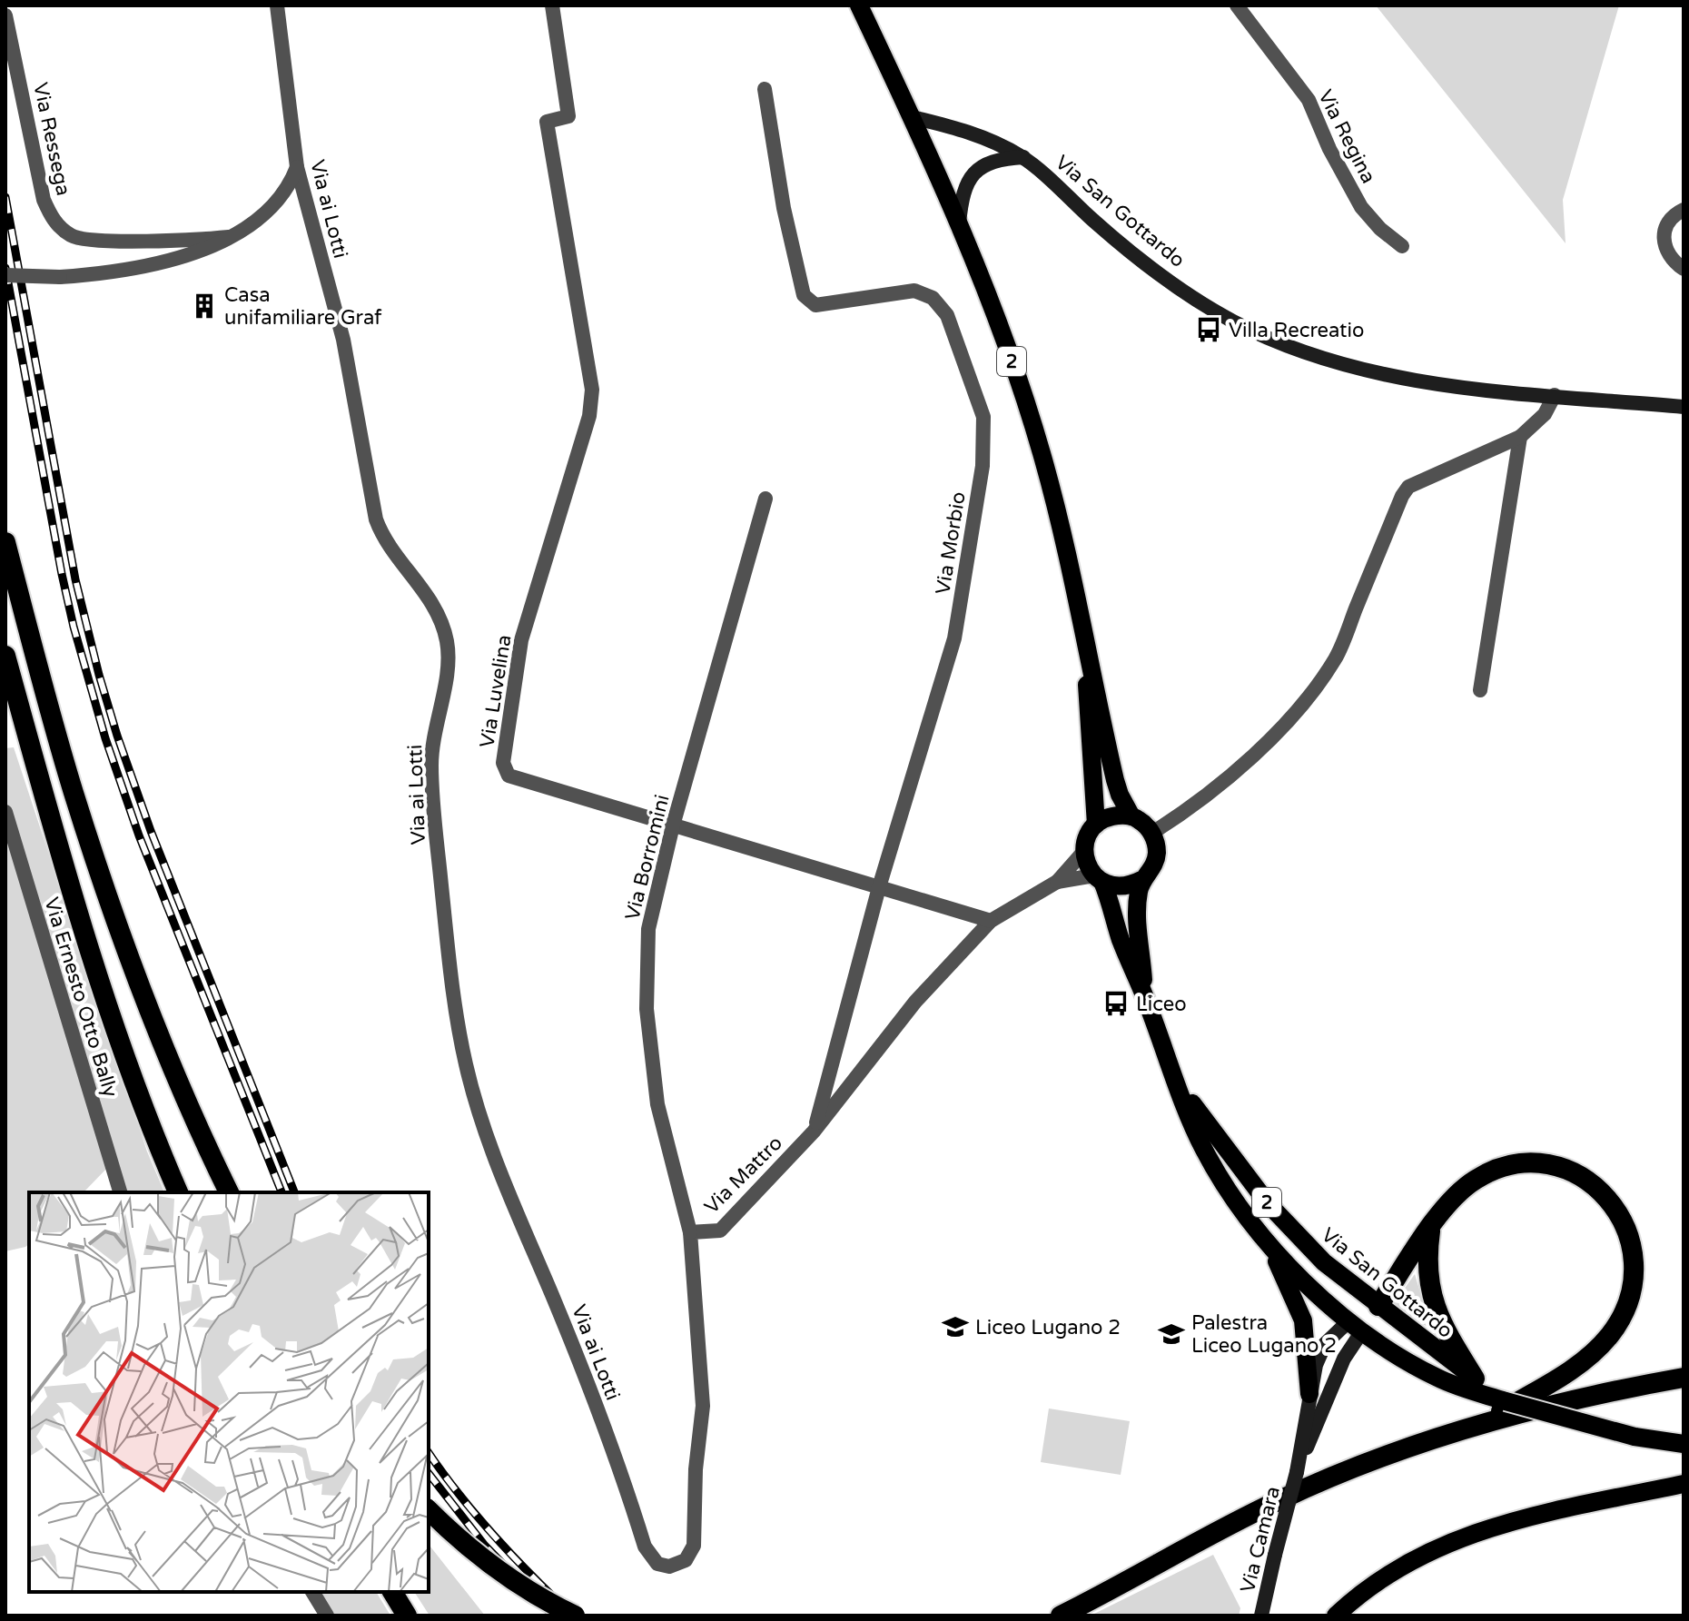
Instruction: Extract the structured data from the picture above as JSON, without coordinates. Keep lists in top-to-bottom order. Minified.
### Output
{"streets":{"main road":["Via San Gottardo","2","Via Camara"],"street":["Via Regina","Via Ressega","Via ai Lotti","Via Morbio","Via Luvelina","Via Borromini","Via Ernesto Otto Bally","Via Mattro"]},"crossings":[["Via ai Lotti","Via Mattro"],["Via San Gottardo","2"],["Via San Gottardo","Via Mattro"],["Via San Gottardo","Via Camara"],["2","Via Mattro"],["Via Morbio","Via Luvelina"],["Via Morbio","Via Mattro"],["Via Luvelina","Via Borromini"],["Via Luvelina","Via Mattro"],["Via Borromini","Via Mattro"]],"places":{"building":["Casa unifamiliare Graf"],"bus stop":["Villa Recreatio","Liceo"],"school or university":["Liceo Lugano 2","Palestra Liceo Lugano 2"]}}
